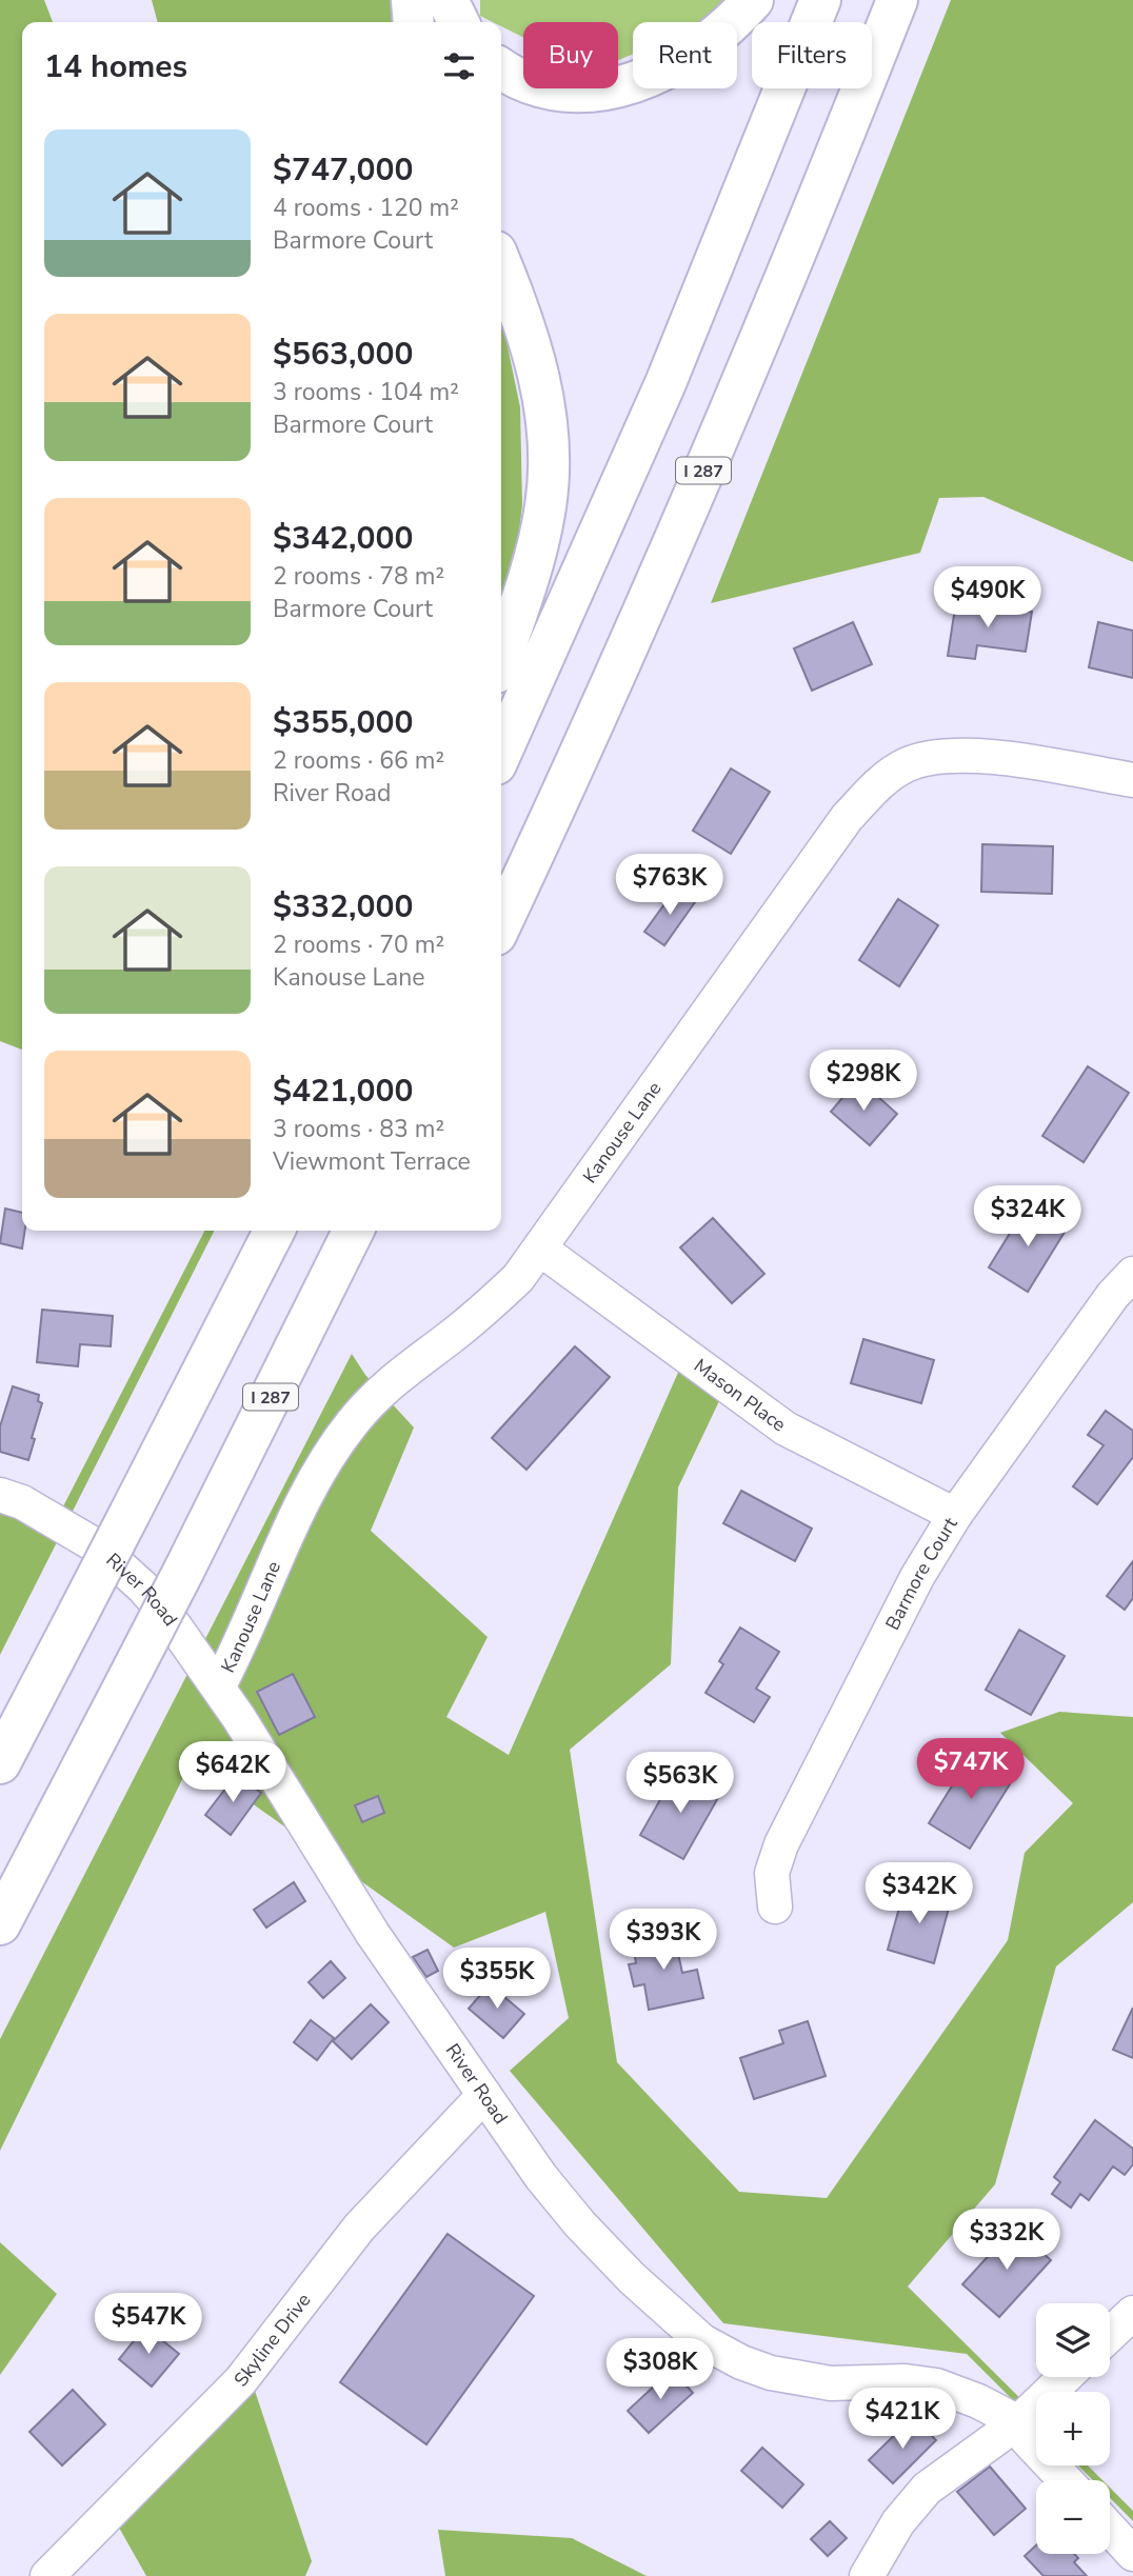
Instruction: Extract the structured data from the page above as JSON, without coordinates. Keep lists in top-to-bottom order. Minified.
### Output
{"streets":{"highway":["I 287"],"street":["Kanouse Lane","Mason Place","Barmore Court","River Road","Skyline Drive"]},"crossings":[["Kanouse Lane","Mason Place"],["Kanouse Lane","River Road"],["Mason Place","Barmore Court"],["River Road","Skyline Drive"]],"page":{"chip":["Buy","Rent","Filters"],"heading":"14 homes","list":[{"name":"$747,000","note":"4 rooms · 120 m² · Barmore Court"},{"name":"$563,000","note":"3 rooms · 104 m² · Barmore Court"},{"name":"$342,000","note":"2 rooms · 78 m² · Barmore Court"},{"name":"$355,000","note":"2 rooms · 66 m² · River Road"},{"name":"$332,000","note":"2 rooms · 70 m² · Kanouse Lane"},{"name":"$421,000","note":"3 rooms · 83 m² · Viewmont Terrace"}],"price":["$490K","$763K","$298K","$324K","$747K","$642K","$563K","$342K","$393K","$355K","$332K","$547K","$308K","$421K"],"map_buttons":["+","−"]}}
